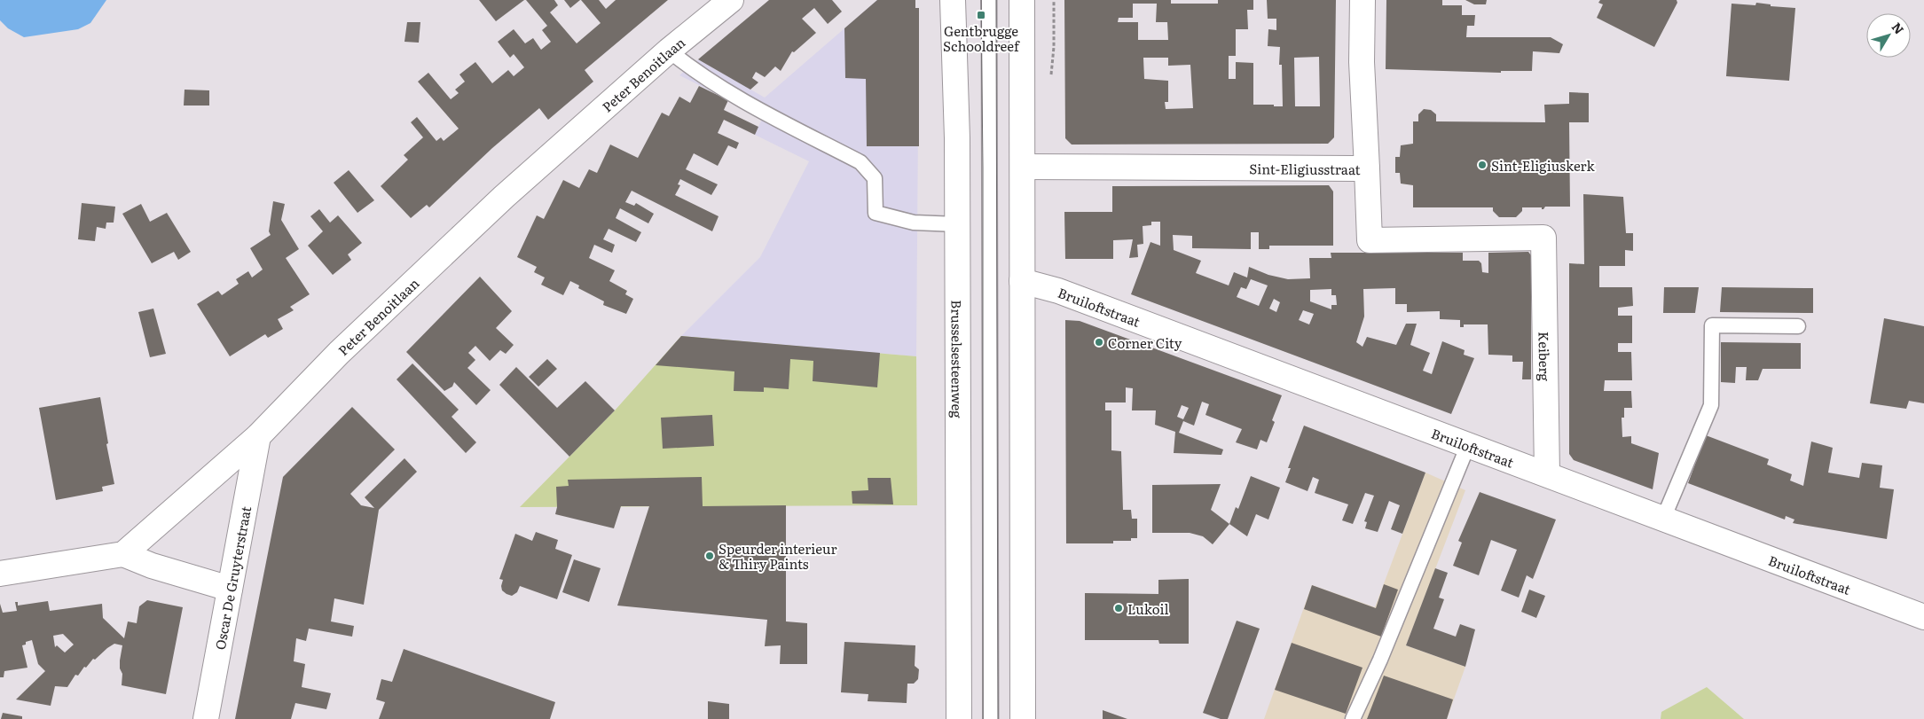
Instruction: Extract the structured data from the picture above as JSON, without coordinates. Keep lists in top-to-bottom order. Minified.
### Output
{"streets":{"street":["Peter Benoitlaan","Sint-Eligiusstraat","Bruiloftstraat","Keiberg","Brusselsesteenweg","Oscar De Gruyterstraat"]},"crossings":[["Peter Benoitlaan","Oscar De Gruyterstraat"],["Sint-Eligiusstraat","Keiberg"],["Bruiloftstraat","Keiberg"]],"places":{"transit":["Gentbrugge Schooldreef"],"other":["Sint-Eligiuskerk","Corner City","Speurder interieur & Thiry Paints","Lukoil"]},"north":"top right"}
